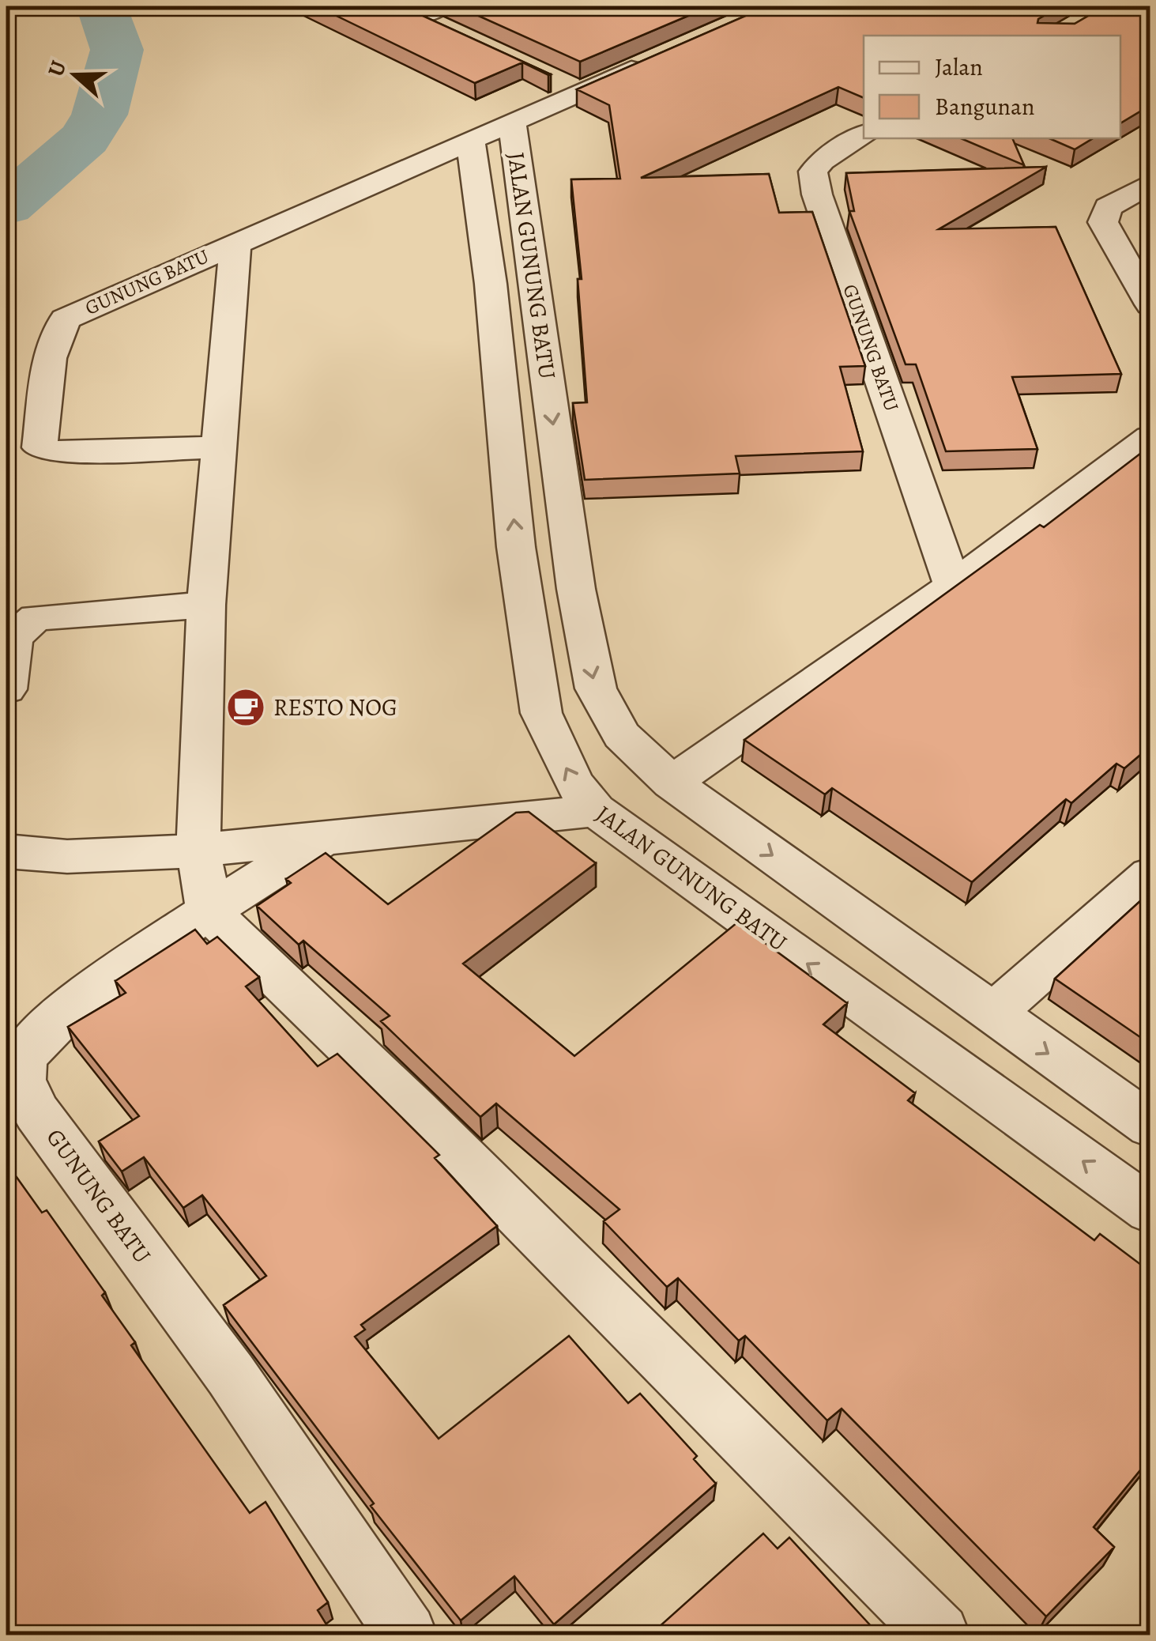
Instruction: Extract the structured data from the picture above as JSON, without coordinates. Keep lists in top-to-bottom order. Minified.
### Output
{"streets":{"street":["JALAN GUNUNG BATU","GUNUNG BATU"]},"crossings":[["JALAN GUNUNG BATU","GUNUNG BATU"]],"places":{"cafe":["RESTO NOG"]},"legend":["Jalan","Bangunan"],"north":"left"}
